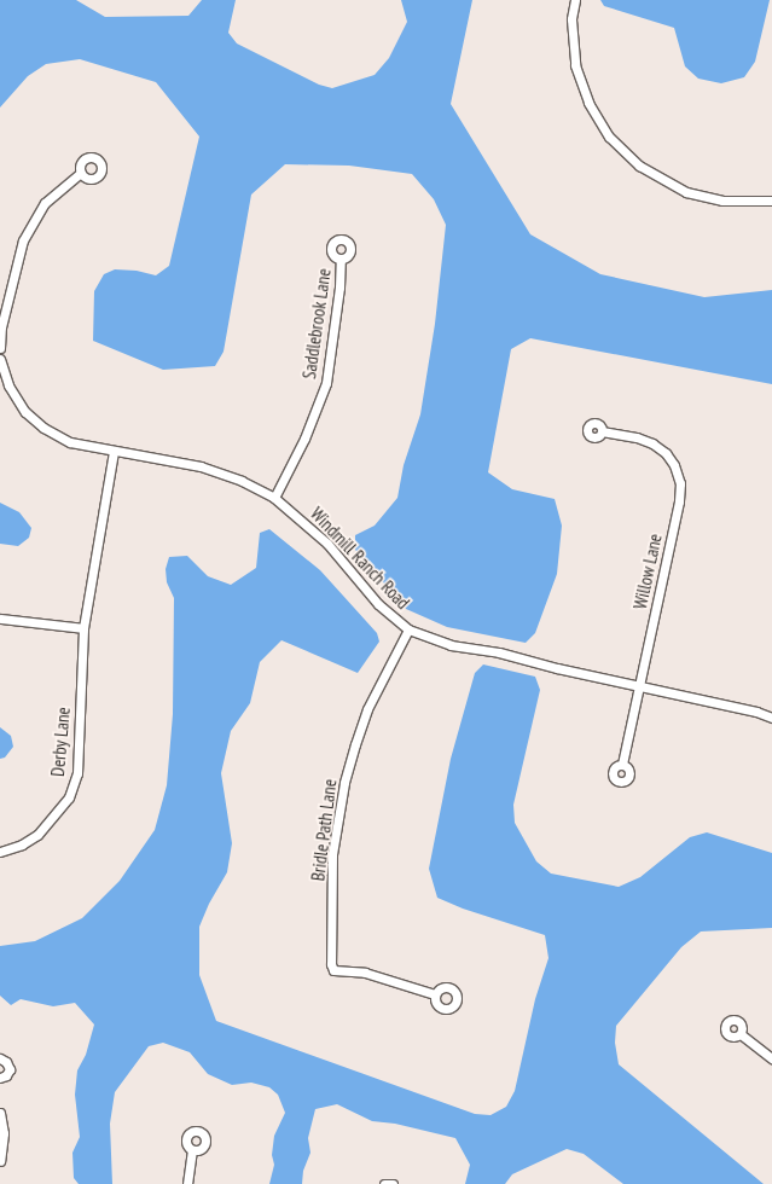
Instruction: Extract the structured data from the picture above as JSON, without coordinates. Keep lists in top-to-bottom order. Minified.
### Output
{"streets":{"street":["Saddlebrook Lane","Windmill Ranch Road","Willow Lane","Derby Lane","Bridle Path Lane"]},"crossings":[["Saddlebrook Lane","Windmill Ranch Road"],["Windmill Ranch Road","Willow Lane"],["Windmill Ranch Road","Derby Lane"],["Windmill Ranch Road","Bridle Path Lane"]]}
